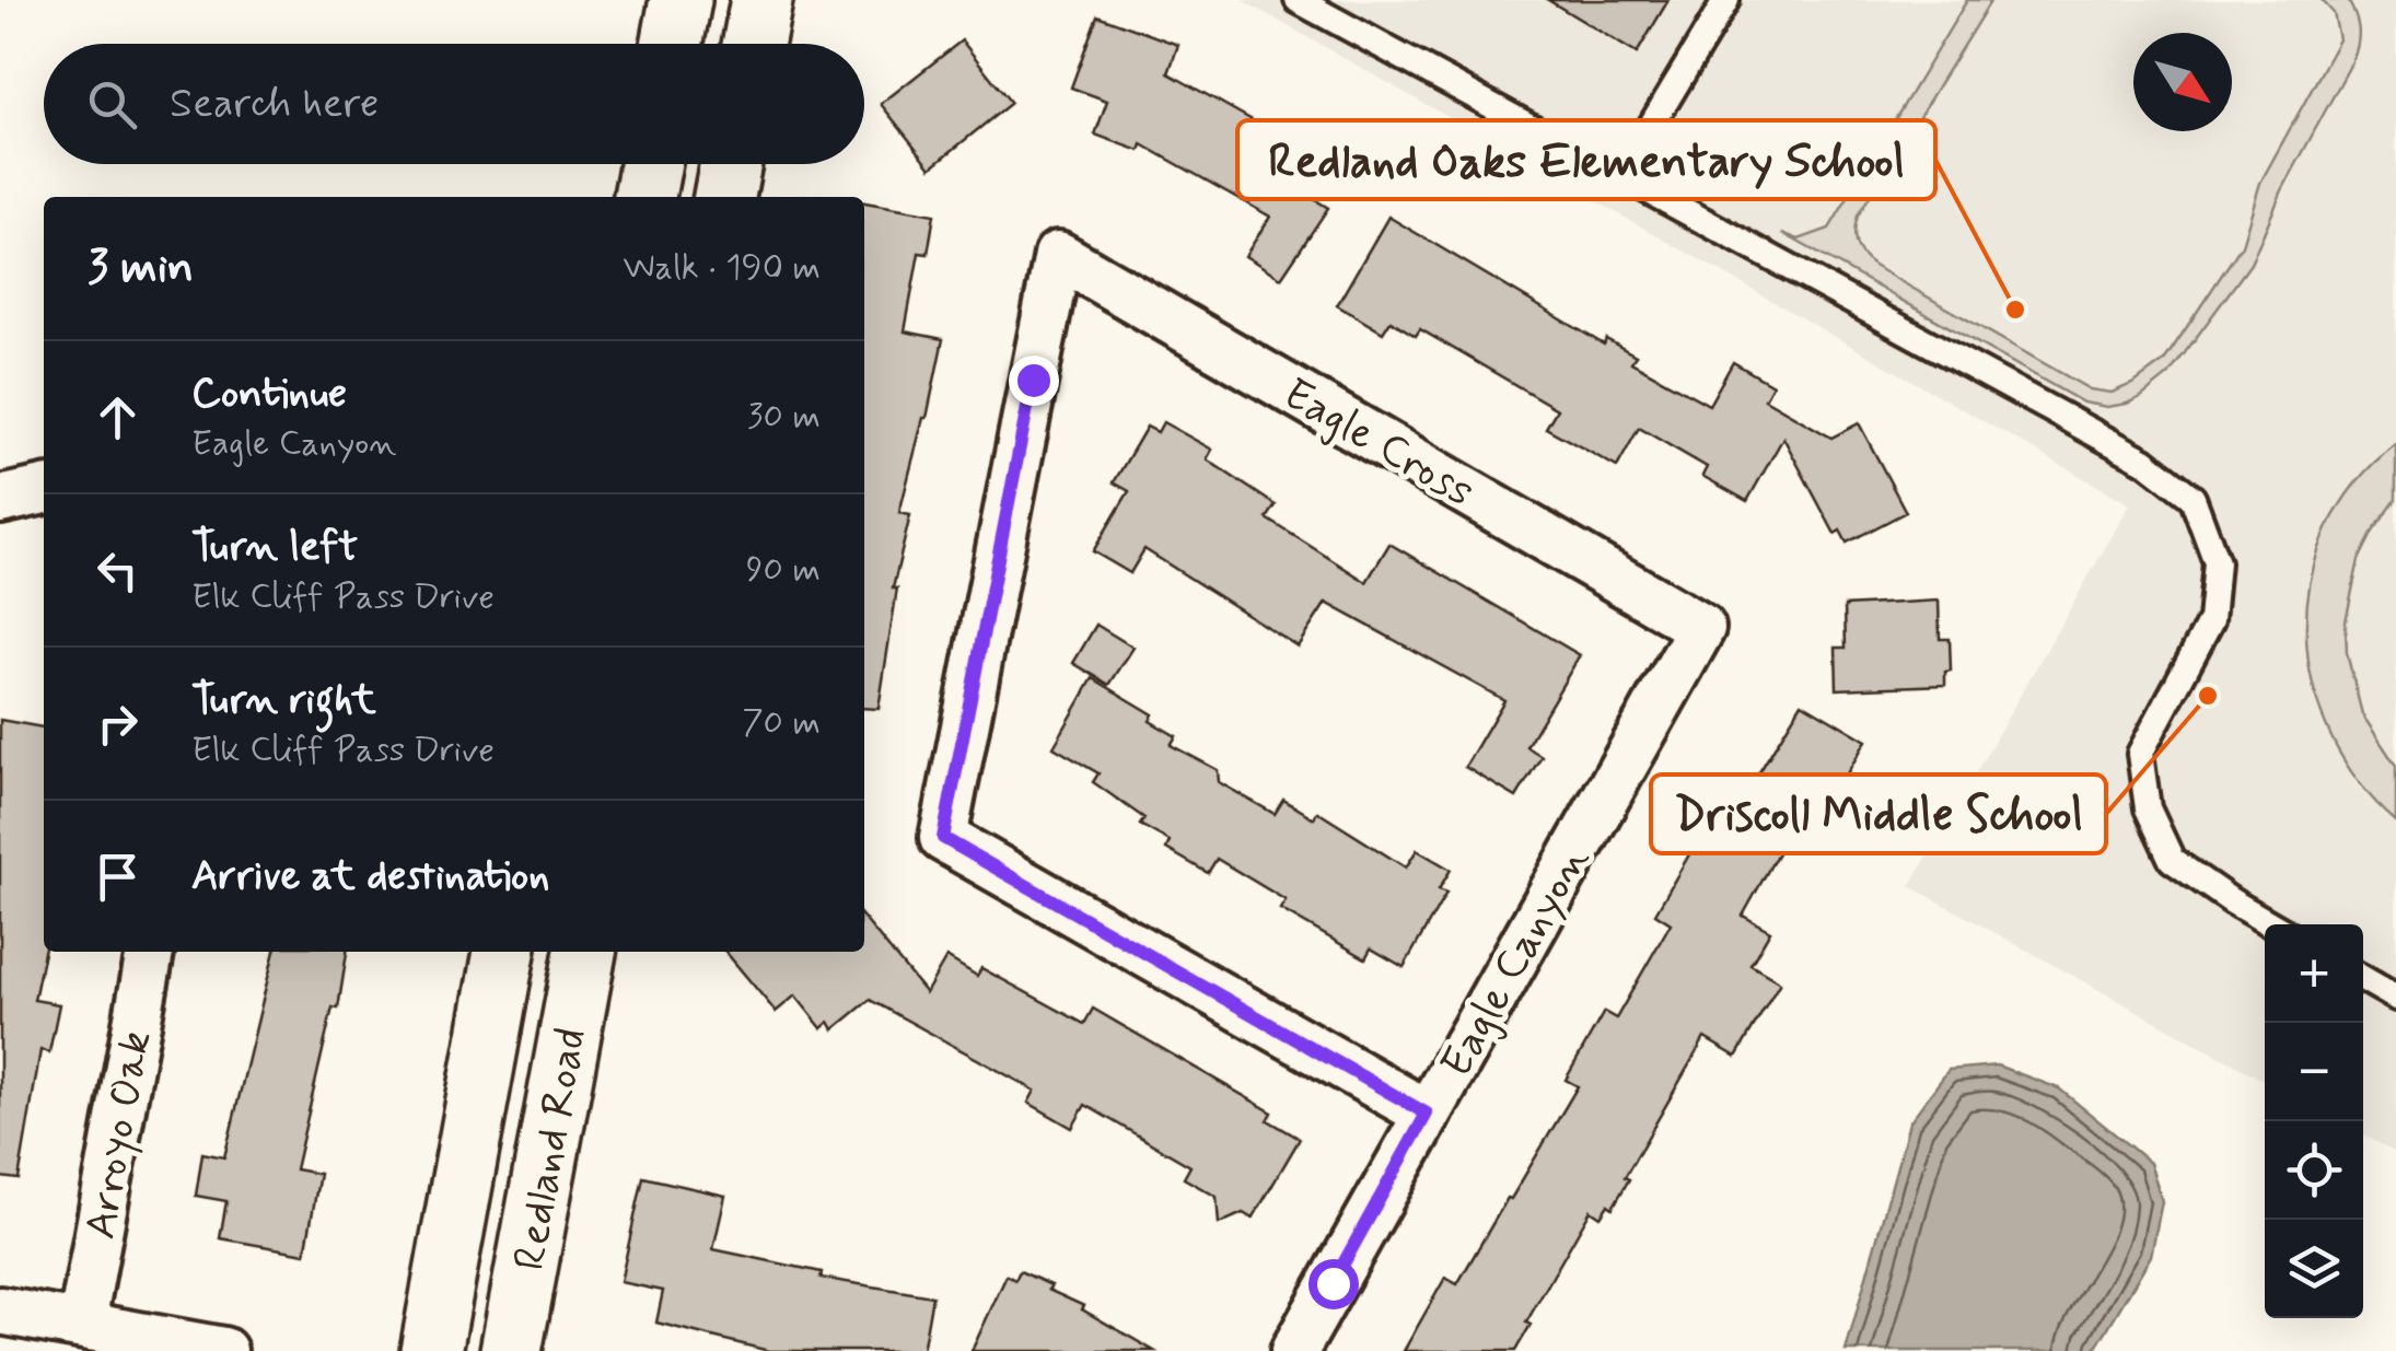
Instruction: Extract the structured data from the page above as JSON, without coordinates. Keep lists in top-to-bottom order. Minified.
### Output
{"streets":{"main road":["Redland Road"],"street":["Eagle Cross","Eagle Canyon","Arroyo Oak"]},"crossings":[["Eagle Cross","Eagle Canyon"]],"places":["Redland Oaks Elementary School","Driscoll Middle School"],"north":"bottom right","page":{"search":"Search here","heading":["3 min","Walk · 190 m"],"list":[["Continue","Eagle Canyon","30 m"],["Turn left","Elk Cliff Pass Drive","90 m"],["Turn right","Elk Cliff Pass Drive","70 m"],"Arrive at destination"],"map_buttons":["+","−"]}}
